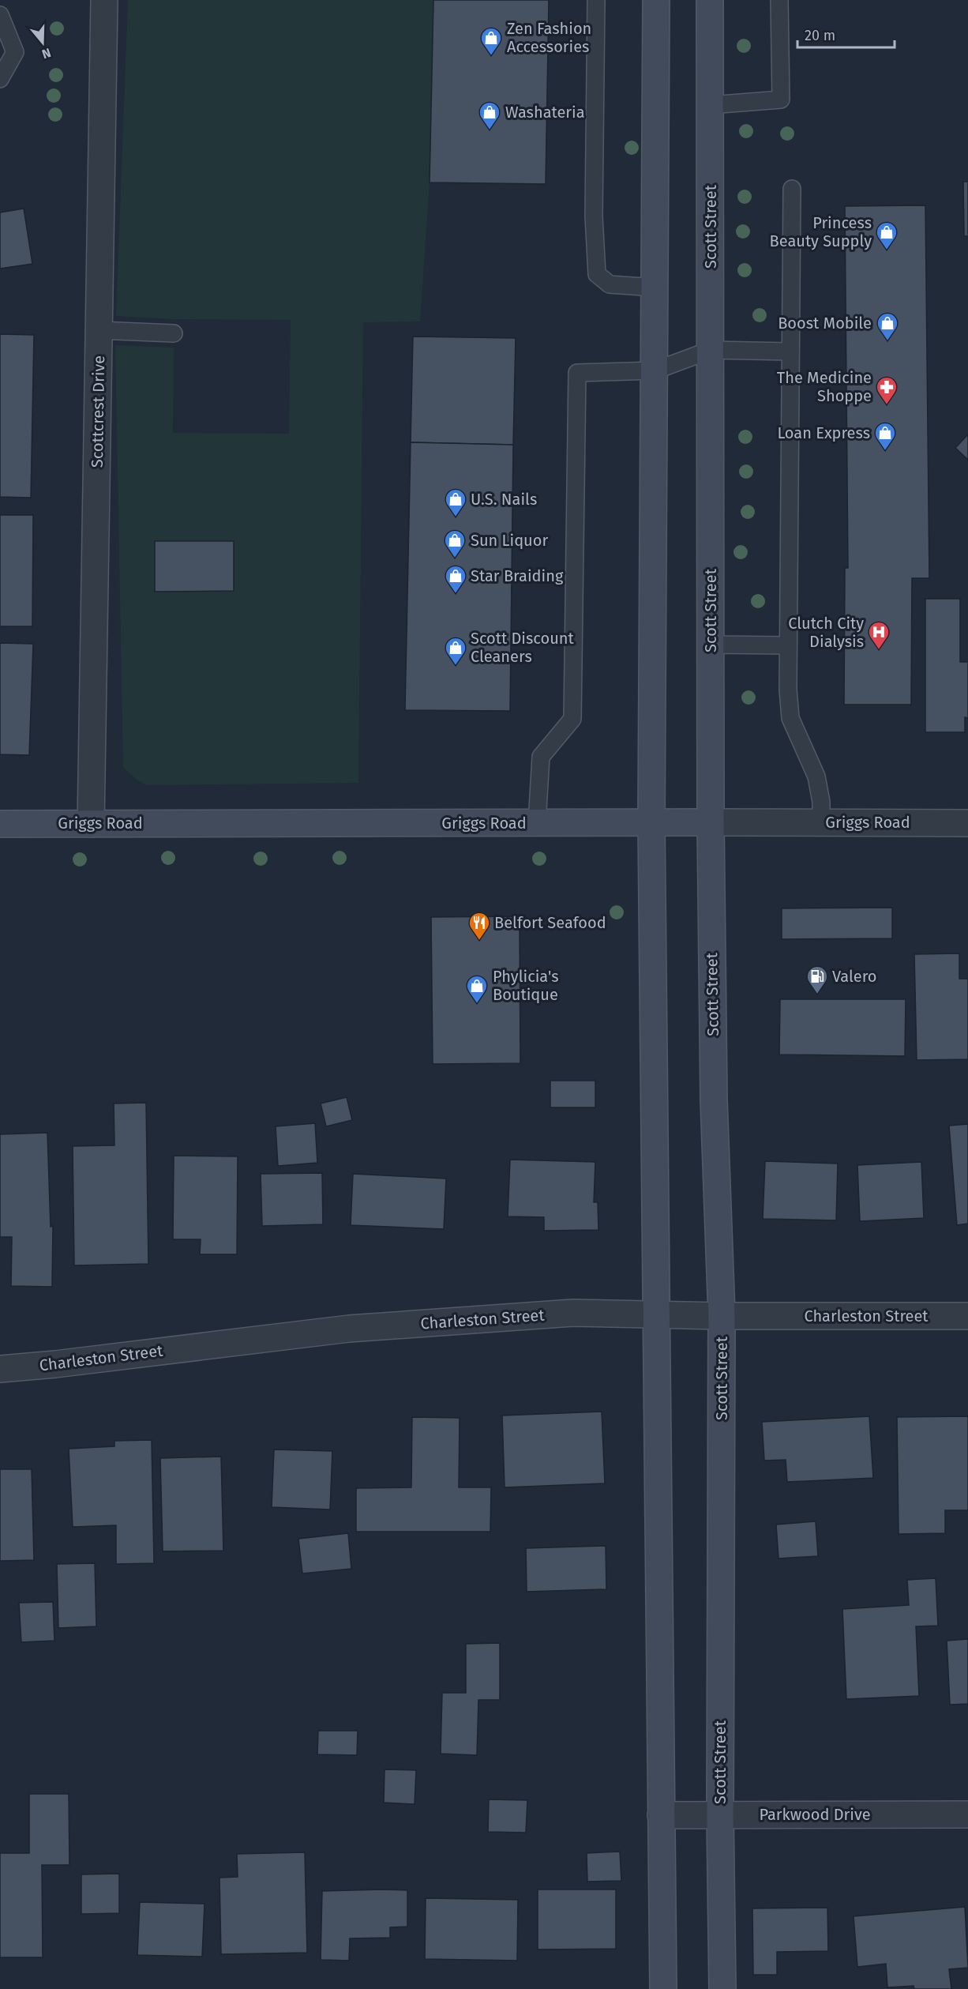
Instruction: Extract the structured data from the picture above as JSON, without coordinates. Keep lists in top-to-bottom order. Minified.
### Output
{"streets":{"main road":["Scott Street","Griggs Road"],"street":["Scottcrest Drive","Charleston Street","Parkwood Drive"]},"crossings":[["Scott Street","Griggs Road"],["Scott Street","Charleston Street"],["Scott Street","Parkwood Drive"],["Scottcrest Drive","Griggs Road"]],"places":{"shop":["Zen Fashion Accessories","Washateria","Princess Beauty Supply","Boost Mobile","Loan Express","U.S. Nails","Sun Liquor","Star Braiding","Scott Discount Cleaners","Phylicia's Boutique"],"pharmacy":["The Medicine Shoppe"],"hospital":["Clutch City Dialysis"],"restaurant":["Belfort Seafood"],"fuel station":["Valero"]},"scale_bar":"20 m","north":"bottom"}
